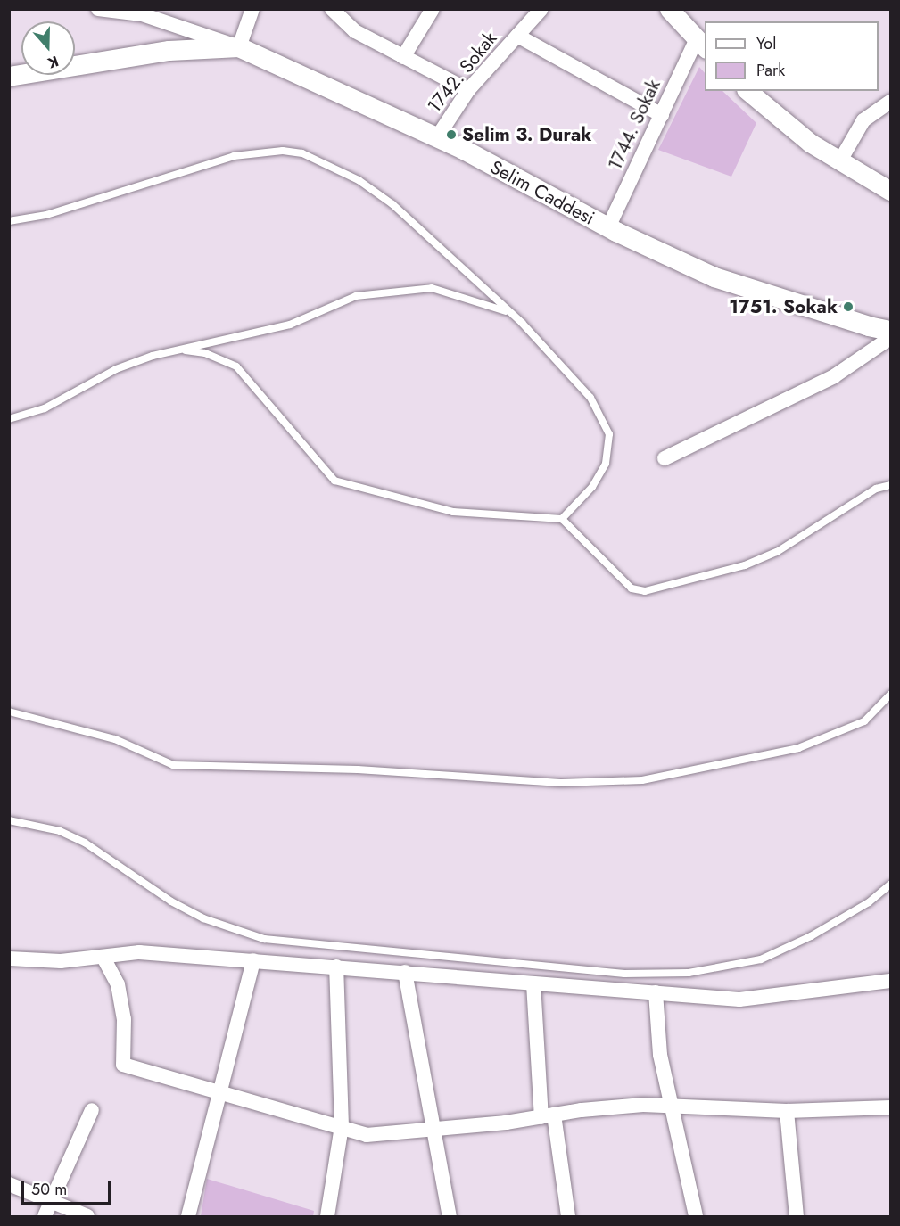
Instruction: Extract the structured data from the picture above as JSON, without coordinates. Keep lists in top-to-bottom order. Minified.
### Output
{"streets":{"main road":["Selim Caddesi"],"street":["1742. Sokak","1744. Sokak"]},"crossings":[["1742. Sokak","Selim Caddesi"],["1744. Sokak","Selim Caddesi"]],"places":["Selim 3. Durak","1751. Sokak"],"legend":["Yol","Park"],"scale_bar":"50 m","north":"bottom"}
